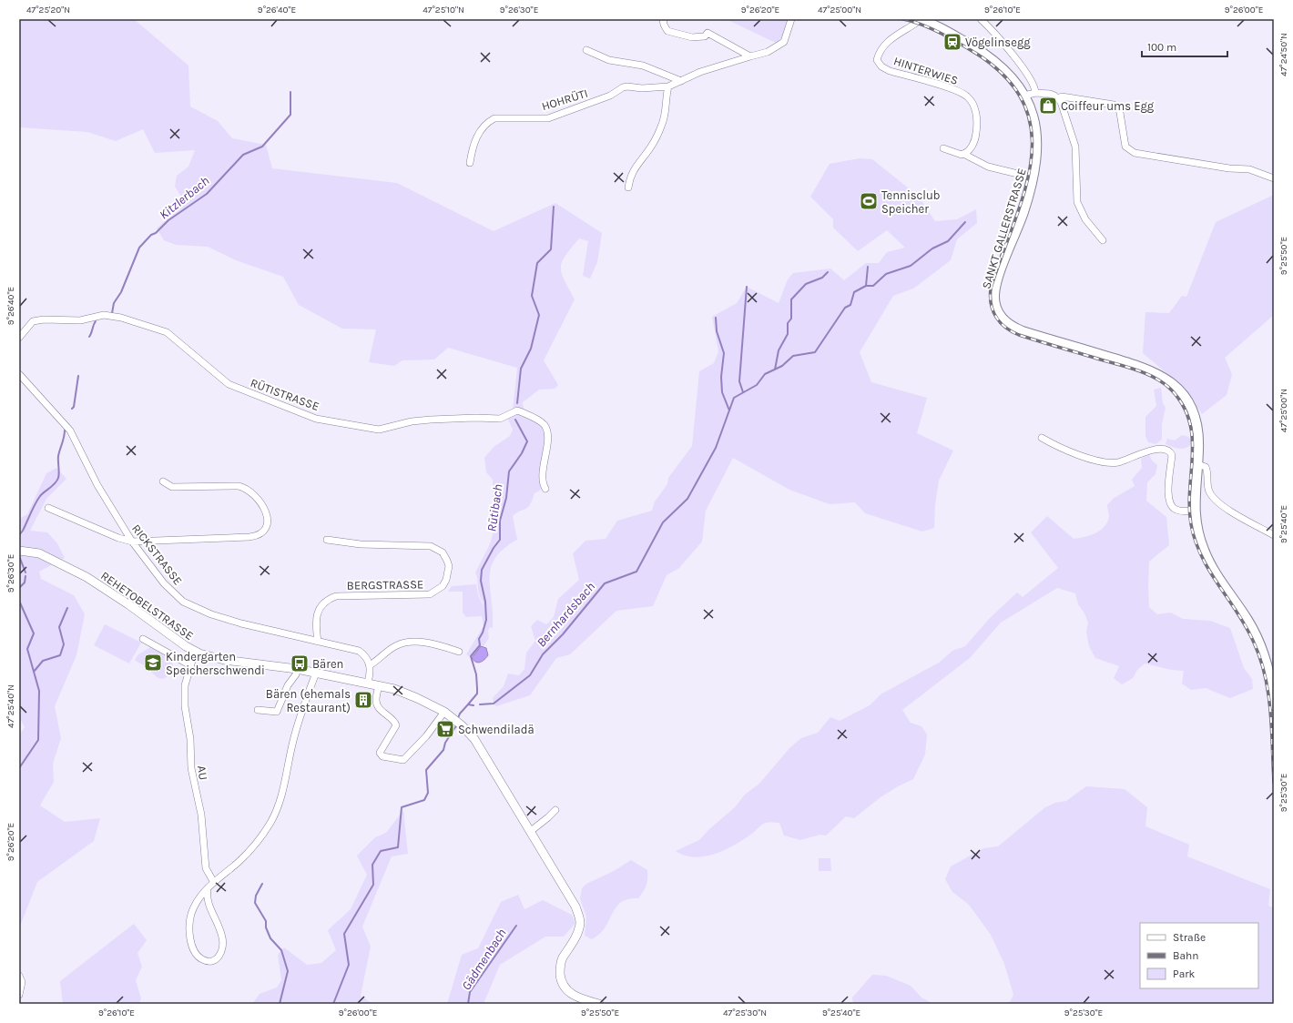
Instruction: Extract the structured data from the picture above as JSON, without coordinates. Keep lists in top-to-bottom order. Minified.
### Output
{"streets":{"main road":["SANKT GALLERSTRASSE"],"street":["HINTERWIES","HOHRÜTI","RÜTISTRASSE","RICKSTRASSE","BERGSTRASSE","REHETOBELSTRASSE","AU"]},"crossings":[["HINTERWIES","SANKT GALLERSTRASSE"],["RICKSTRASSE","BERGSTRASSE"],["REHETOBELSTRASSE","AU"]],"water":["Kitzlerbach","Rütibach","Bernhardsbach","Gädmenbach"],"places":{"station":["Vögelinsegg"],"shop":["Coiffeur ums Egg"],"sports":["Tennisclub Speicher"],"school or university":["Kindergarten Speicherschwendi"],"bus stop":["Bären"],"building":["Bären (ehemals Restaurant)"],"supermarket":["Schwendiladä"]},"legend":["Straße","Bahn","Park"],"scale_bar":"100 m","coordinates":["47°25'20\"N","9°26'40\"E","47°25'10\"N","9°26'30\"E","9°26'20\"E","47°25'00\"N","9°26'10\"E","9°26'00\"E","47°24'50\"N","9°25'50\"E","9°25'40\"E","47°25'40\"N","9°25'30\"E","47°25'30\"N"]}
